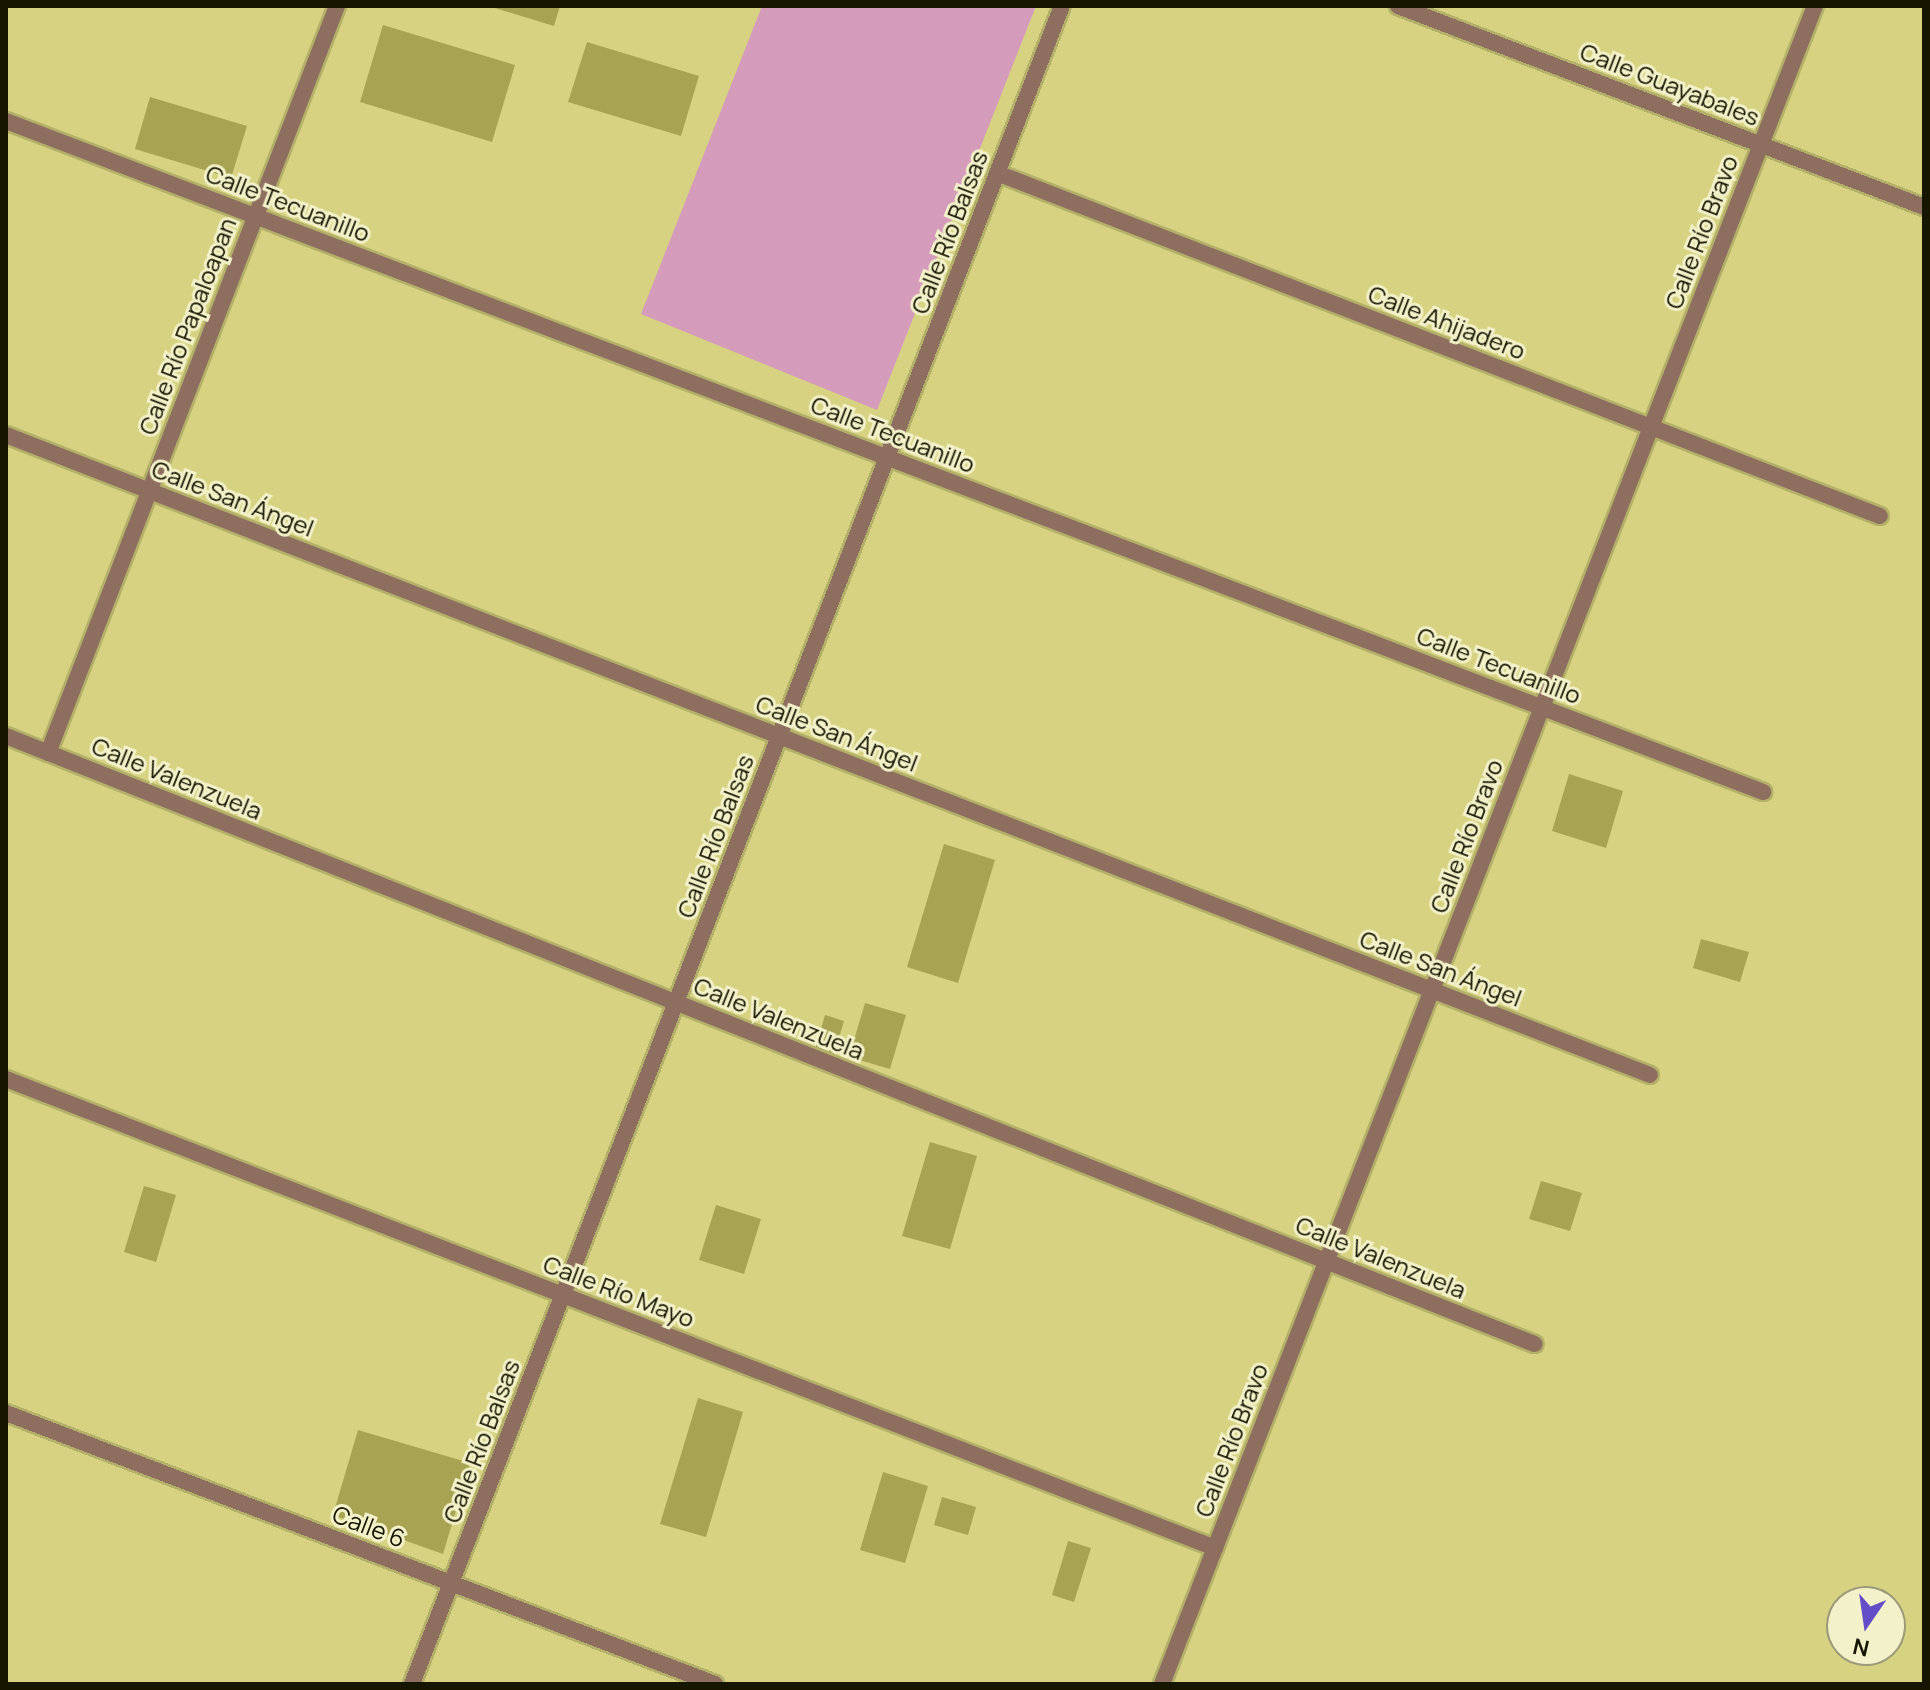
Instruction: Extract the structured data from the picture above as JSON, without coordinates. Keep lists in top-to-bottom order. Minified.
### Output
{"streets":{"street":["Calle Guayabales","Calle Tecuanillo","Calle Río Balsas","Calle Río Bravo","Calle Ahijadero","Calle Río Papaloapan","Calle San Ángel","Calle Valenzuela","Calle Río Mayo","Calle 6"]},"crossings":[["Calle Guayabales","Calle Río Bravo"],["Calle Tecuanillo","Calle Río Balsas"],["Calle Tecuanillo","Calle Río Bravo"],["Calle Tecuanillo","Calle Río Papaloapan"],["Calle Río Balsas","Calle Ahijadero"],["Calle Río Balsas","Calle San Ángel"],["Calle Río Balsas","Calle Valenzuela"],["Calle Río Balsas","Calle Río Mayo"],["Calle Río Balsas","Calle 6"],["Calle Río Bravo","Calle Ahijadero"],["Calle Río Bravo","Calle San Ángel"],["Calle Río Bravo","Calle Valenzuela"],["Calle Río Bravo","Calle Río Mayo"],["Calle Río Papaloapan","Calle San Ángel"],["Calle Río Papaloapan","Calle Valenzuela"]],"north":"bottom"}
